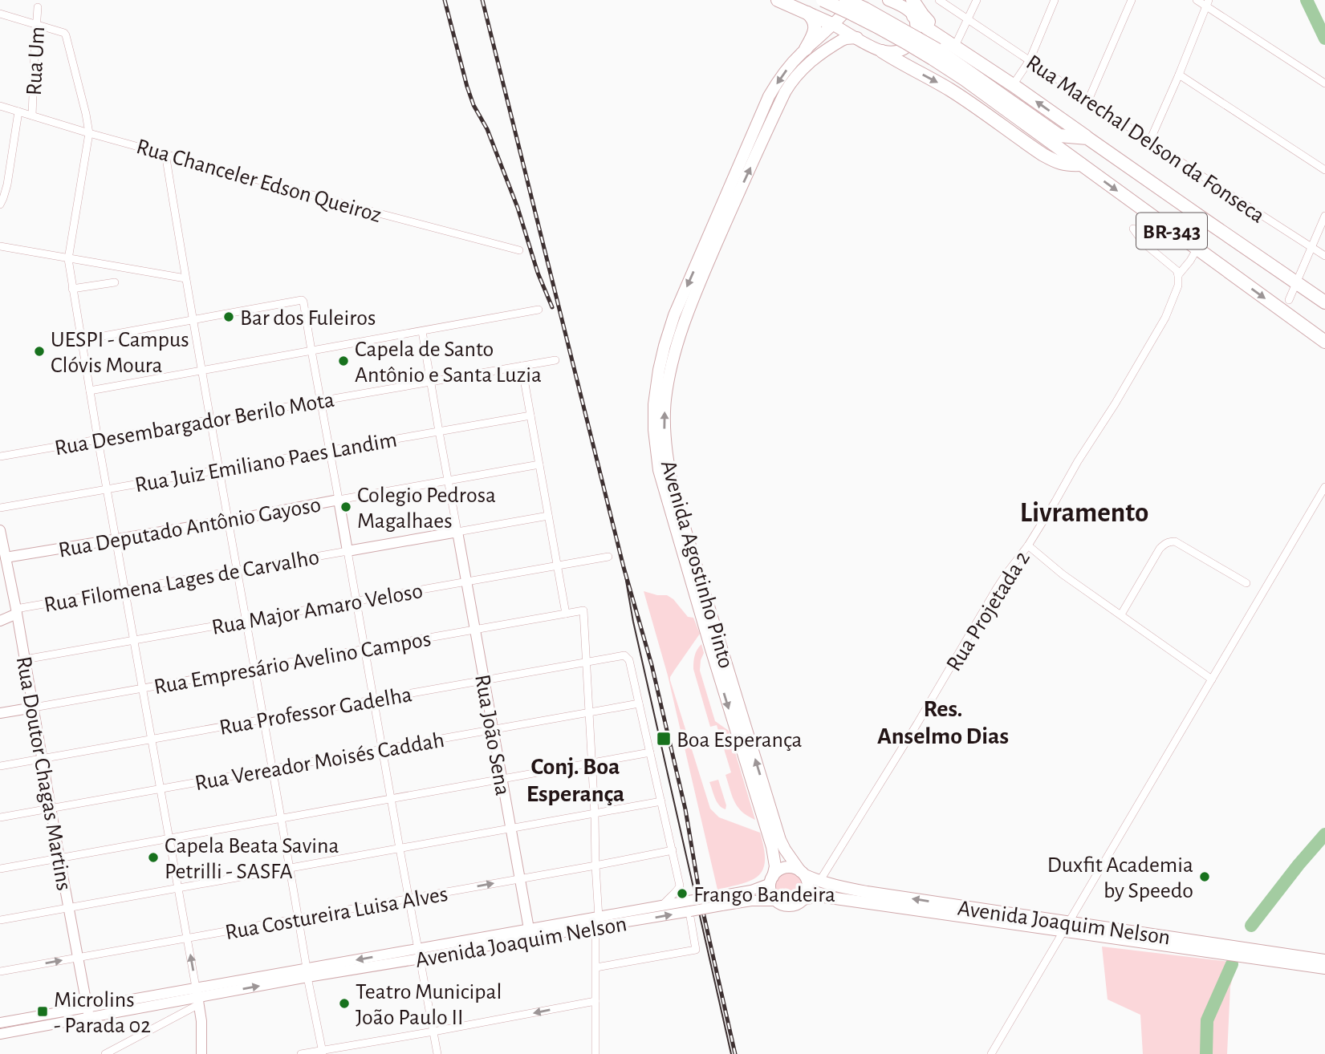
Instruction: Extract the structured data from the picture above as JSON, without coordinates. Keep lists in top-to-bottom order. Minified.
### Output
{"streets":{"highway":["BR-343"],"main road":["Avenida Agostinho Pinto","Avenida Joaquim Nelson"],"street":["Rua Um","Rua Marechal Delson da Fonseca","Rua Chanceler Edson Queiroz","Rua Desembargador Berilo Mota","Rua Juiz Emiliano Paes Landim","Rua Deputado Antônio Gayoso","Rua Filomena Lages de Carvalho","Rua Major Amaro Veloso","Rua Projetada 2","Rua Empresário Avelino Campos","Rua Professor Gadelha","Rua João Sena","Rua Vereador Moisés Caddah","Rua Doutor Chagas Martins","Rua Costureira Luisa Alves"]},"crossings":[["Rua Um","Rua Chanceler Edson Queiroz"],["BR-343","Avenida Agostinho Pinto"],["Rua Deputado Antônio Gayoso","Rua Doutor Chagas Martins"],["Avenida Agostinho Pinto","Avenida Joaquim Nelson"],["Rua Filomena Lages de Carvalho","Rua Doutor Chagas Martins"],["Rua Major Amaro Veloso","Rua João Sena"],["Rua Major Amaro Veloso","Rua Doutor Chagas Martins"],["Rua Projetada 2","Avenida Joaquim Nelson"],["Rua Empresário Avelino Campos","Rua Professor Gadelha"],["Rua Empresário Avelino Campos","Rua João Sena"],["Rua Empresário Avelino Campos","Rua Doutor Chagas Martins"],["Rua Professor Gadelha","Rua João Sena"],["Rua Professor Gadelha","Rua Vereador Moisés Caddah"],["Rua Professor Gadelha","Rua Doutor Chagas Martins"],["Rua João Sena","Rua Vereador Moisés Caddah"],["Rua João Sena","Rua Costureira Luisa Alves"],["Rua João Sena","Avenida Joaquim Nelson"],["Rua Vereador Moisés Caddah","Rua Doutor Chagas Martins"],["Rua Doutor Chagas Martins","Rua Costureira Luisa Alves"],["Rua Doutor Chagas Martins","Avenida Joaquim Nelson"]],"districts":["Livramento","Res. Anselmo Dias","Conj. Boa Esperança"],"places":{"other":["Bar dos Fuleiros","UESPI - Campus Clóvis Moura","Capela de Santo Antônio e Santa Luzia","Colegio Pedrosa Magalhaes","Capela Beata Savina Petrilli - SASFA","Duxfit Academia by Speedo","Frango Bandeira","Teatro Municipal João Paulo II"],"transit":["Boa Esperança","Microlins - Parada 02"]}}
